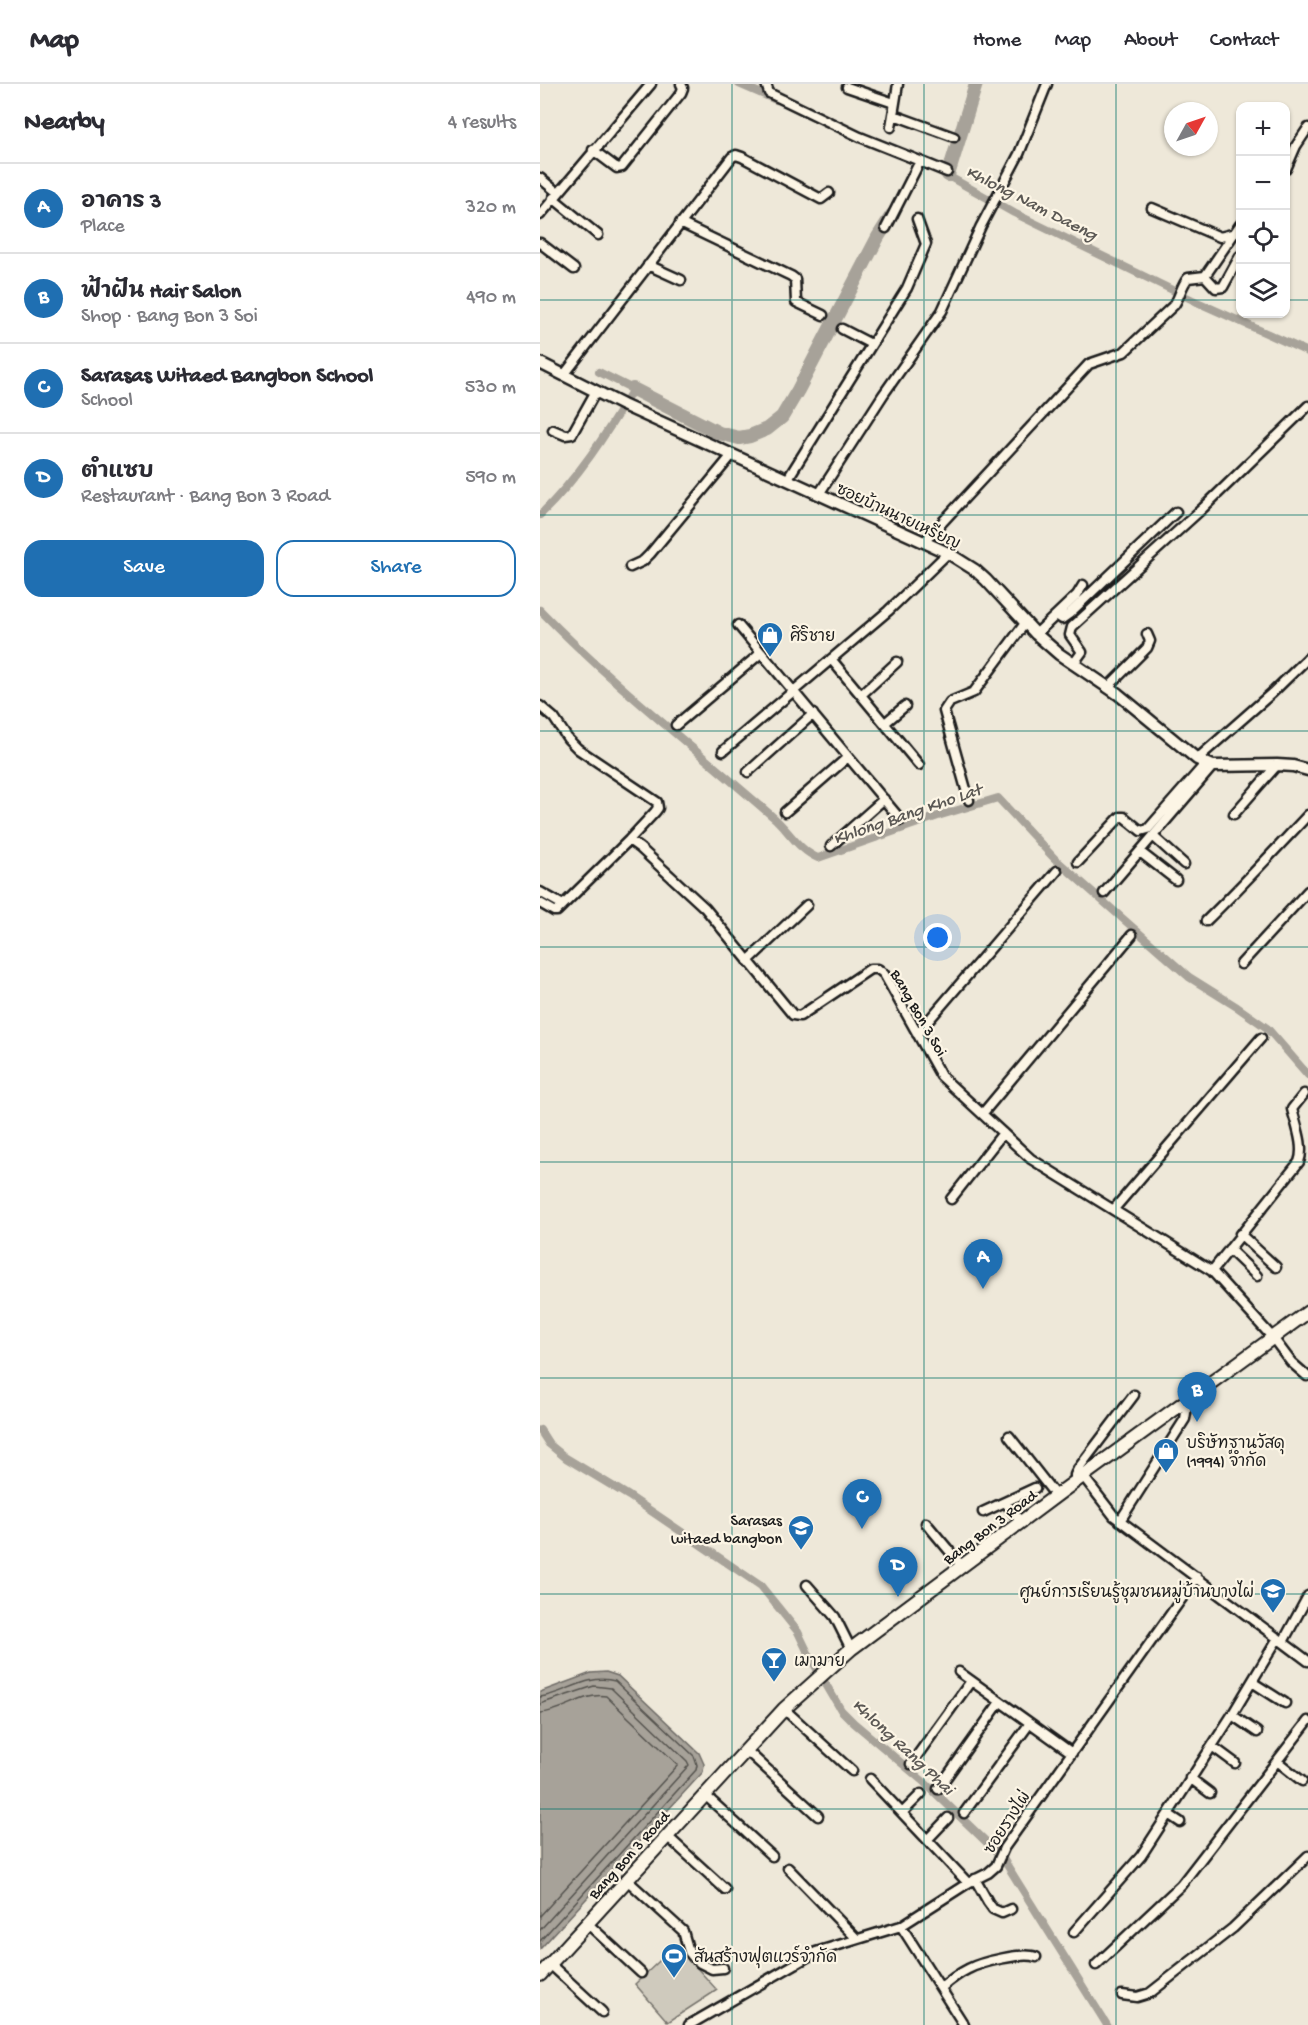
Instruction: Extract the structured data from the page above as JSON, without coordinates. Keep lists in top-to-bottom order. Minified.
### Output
{"streets":{"main road":["Bang Bon 3 Road"],"street":["ซอยบ้านนายเหรียญ","Bang Bon 3 Soi","ซอยรางไผ่"]},"crossings":[["Bang Bon 3 Soi","Bang Bon 3 Road"]],"water":["Khlong Nam Daeng","Khlong Bang Kho Lat","Khlong Rang Phai"],"places":{"shop":["ศิริชาย","บริษัทฐานวัสดุ (1994) จำกัด"],"school or university":["Sarasas witaed bangbon","ศูนย์การเรียนรู้ชุมชนหมู่บ้านบางไผ่"],"bar":["เมามาย"],"sports":["สันสร้างฟุตแวร์จำกัด"]},"north":"top right","page":{"header":"Map","nav":["Home","Map","About","Contact"],"heading":["Nearby","4 results"],"map_buttons":["+","−"],"list":[{"mark":"A","name":"อาคาร 3","note":"Place","value":"320 m"},{"mark":"B","name":"ฟ้าฝัน Hair Salon","note":"Shop · Bang Bon 3 Soi","value":"490 m"},{"mark":"C","name":"Sarasas Witaed Bangbon School","note":"School","value":"530 m"},{"mark":"D","name":"ตำแซบ","note":"Restaurant · Bang Bon 3 Road","value":"590 m"}],"buttons":["Save","Share"],"pins":["A","B","C","D"]}}
